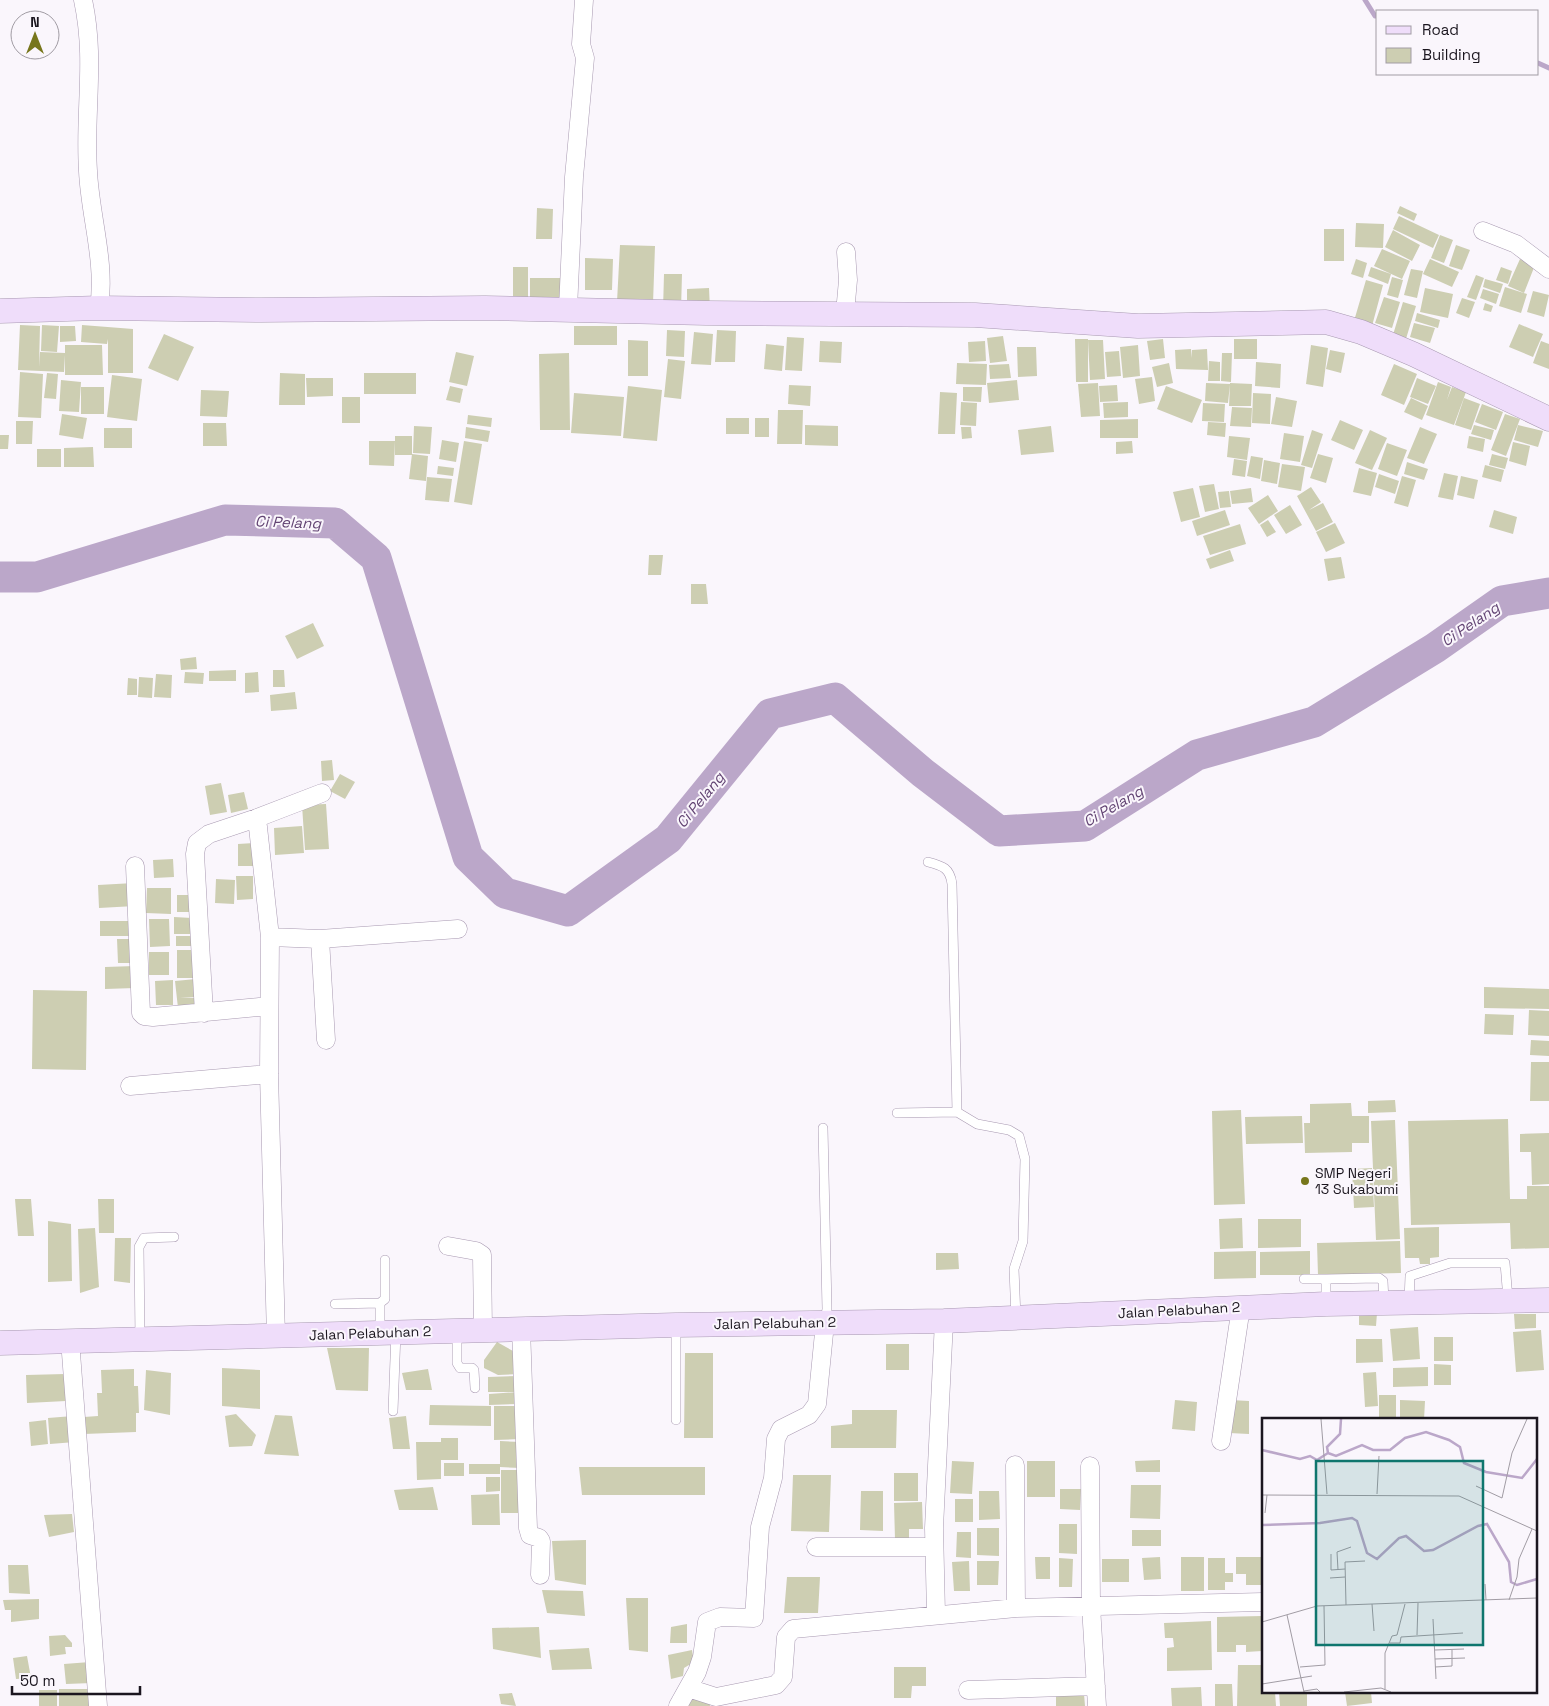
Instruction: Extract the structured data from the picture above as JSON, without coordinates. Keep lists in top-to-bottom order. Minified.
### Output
{"streets":{"street":["Jalan Pelabuhan 2"]},"water":["Ci Pelang"],"places":["SMP Negeri 13 Sukabumi"],"legend":["Road","Building"],"scale_bar":"50 m","north":"top"}
